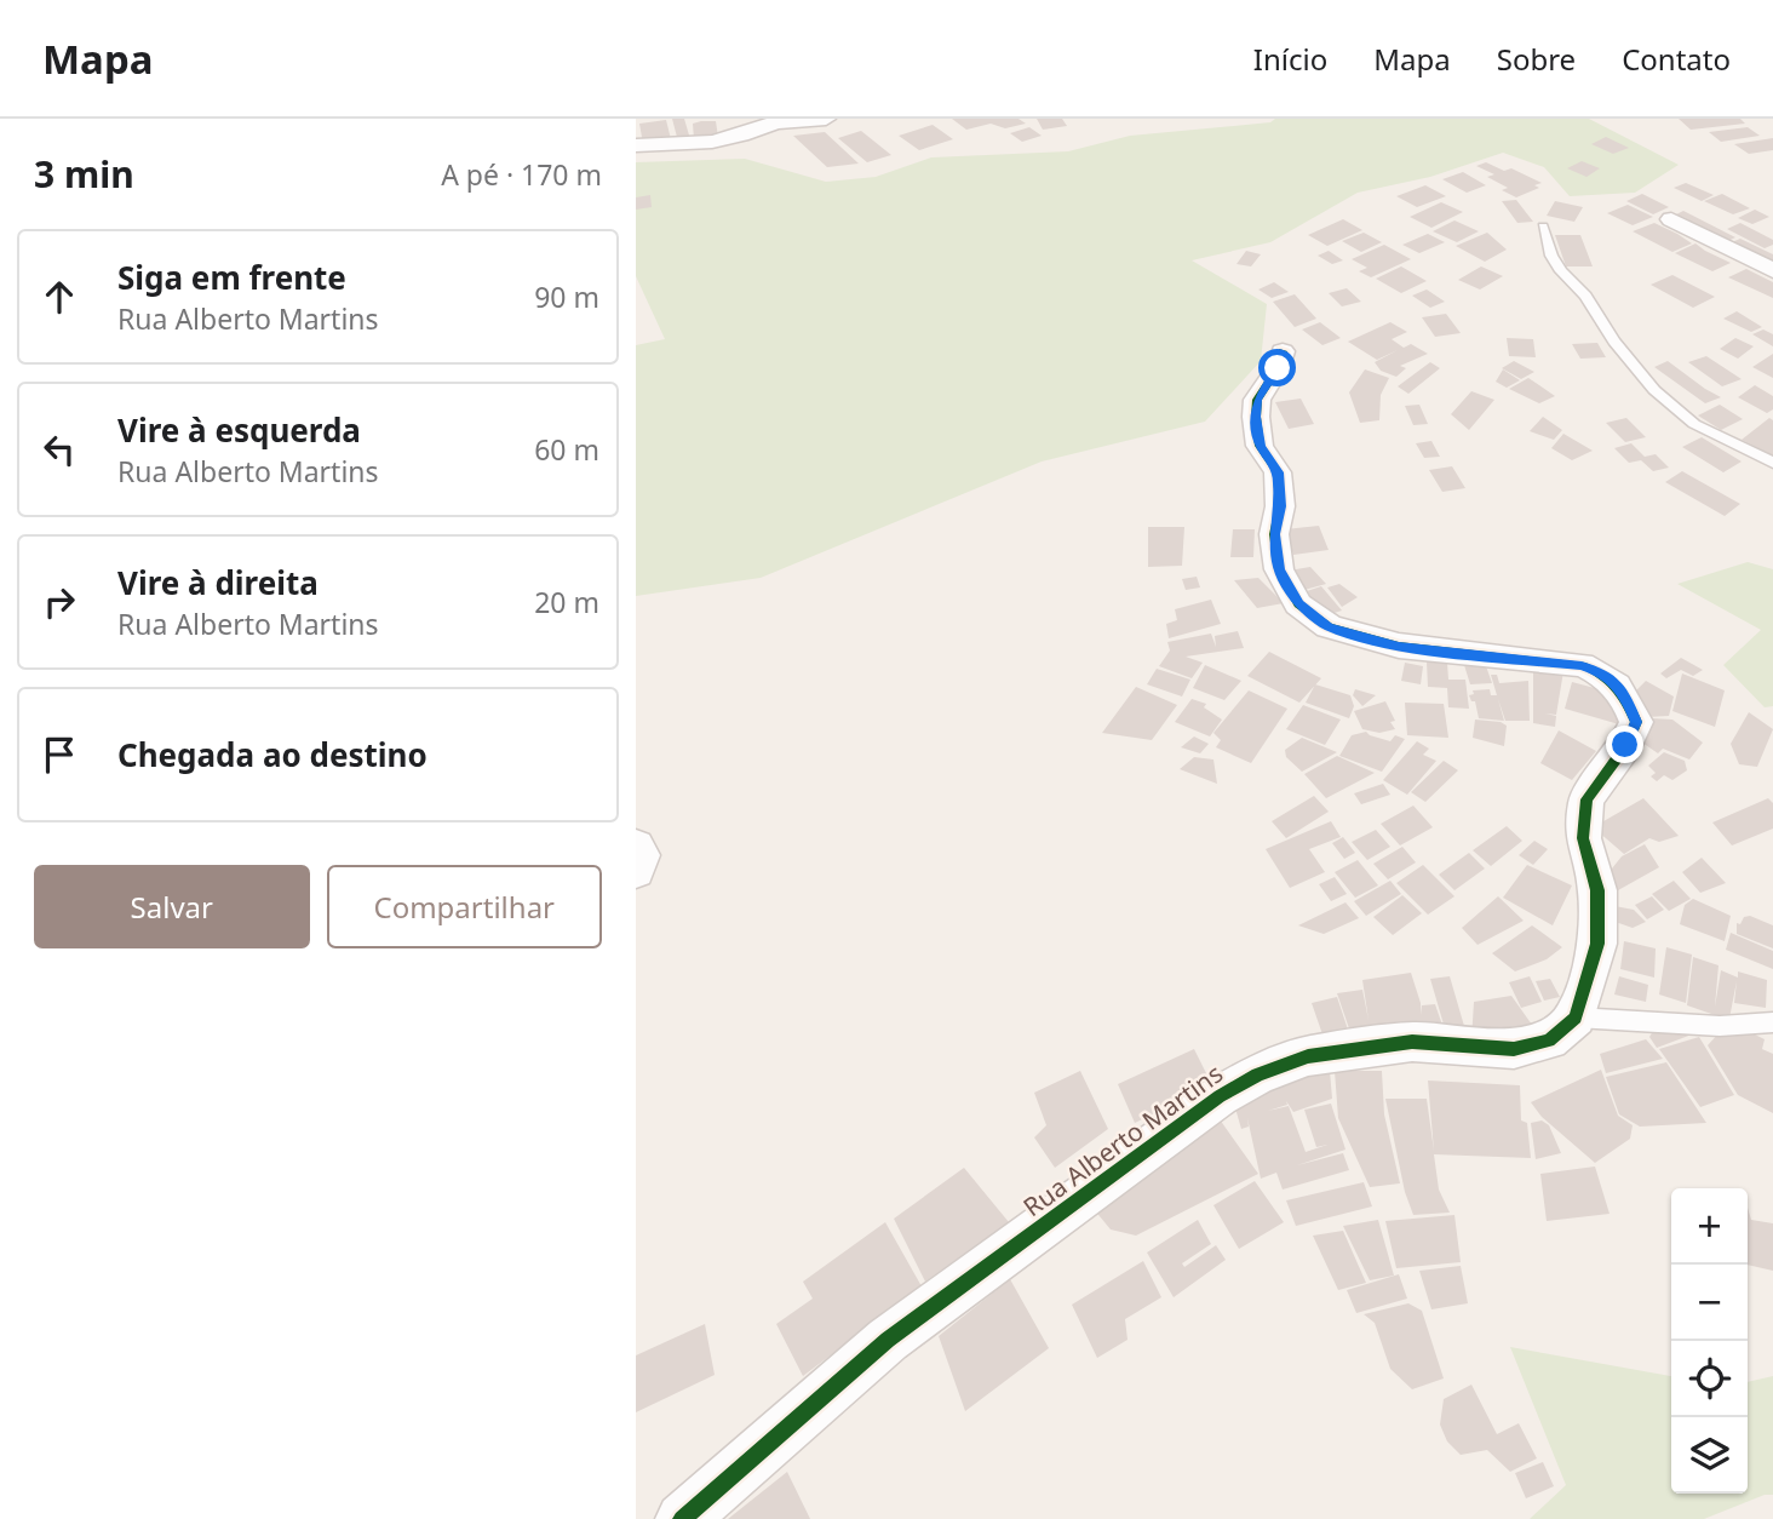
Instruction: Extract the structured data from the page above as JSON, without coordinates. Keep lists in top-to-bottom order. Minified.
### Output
{"streets":{"street":["Rua Alberto Martins"]},"page":{"header":"Mapa","nav":["Início","Mapa","Sobre","Contato"],"heading":["3 min","A pé · 170 m"],"list":[["Siga em frente","Rua Alberto Martins","90 m"],["Vire à esquerda","Rua Alberto Martins","60 m"],["Vire à direita","Rua Alberto Martins","20 m"],"Chegada ao destino"],"buttons":["Salvar","Compartilhar"],"map_buttons":["+","−"]}}
